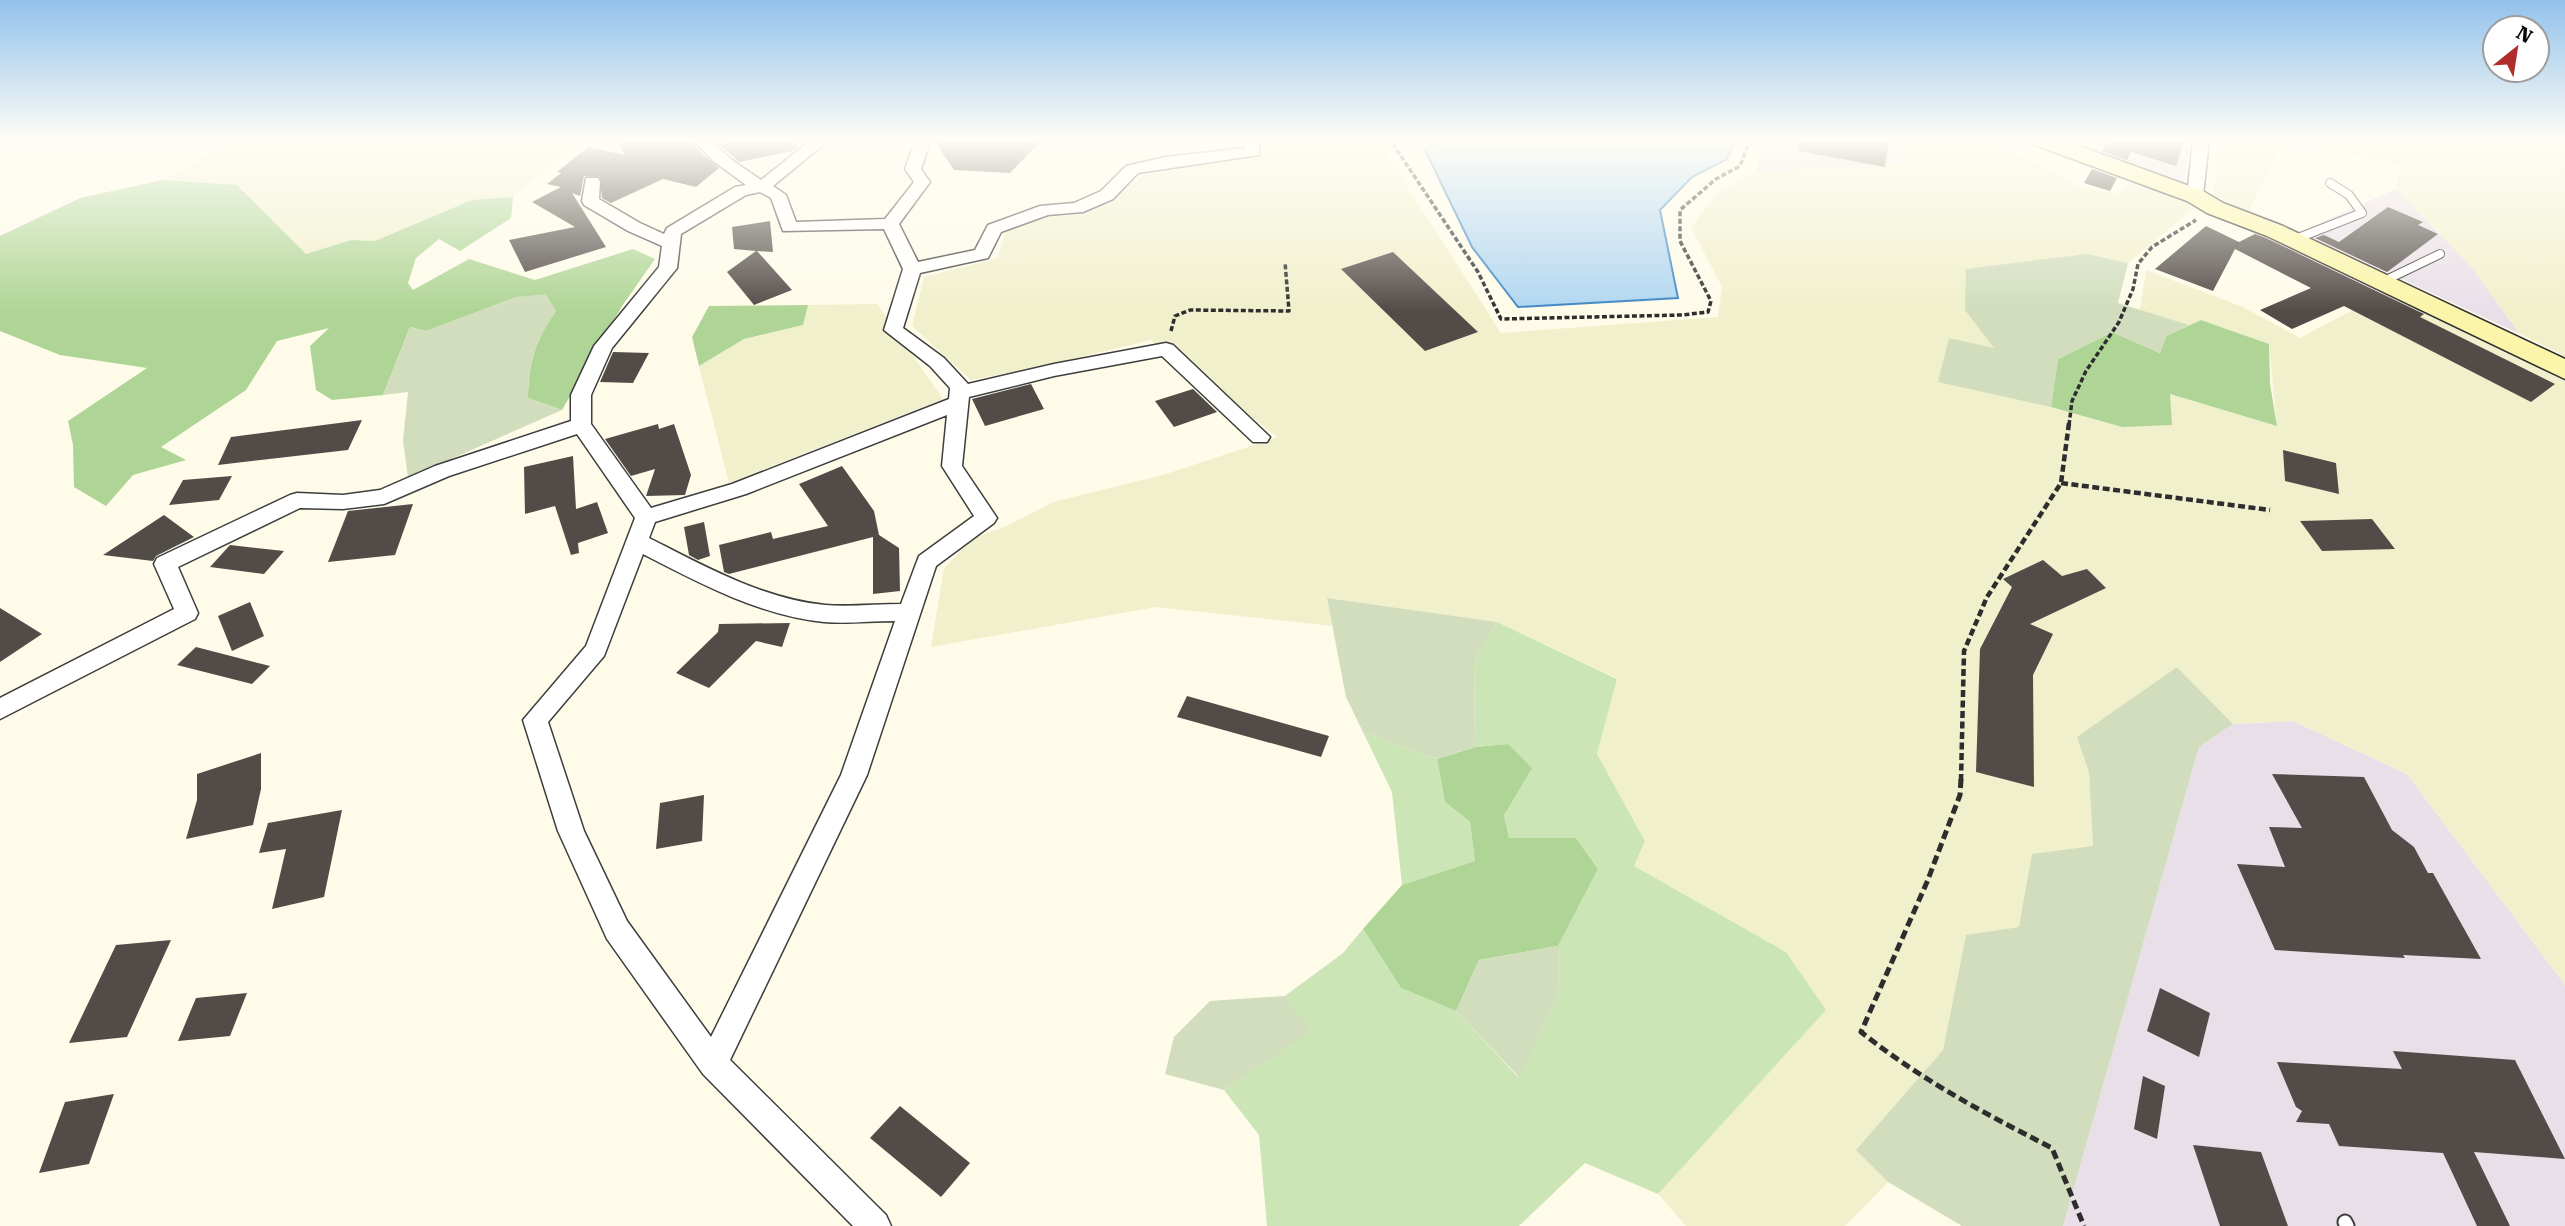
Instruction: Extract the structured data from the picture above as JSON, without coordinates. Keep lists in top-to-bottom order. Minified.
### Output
{"north":"top right"}
